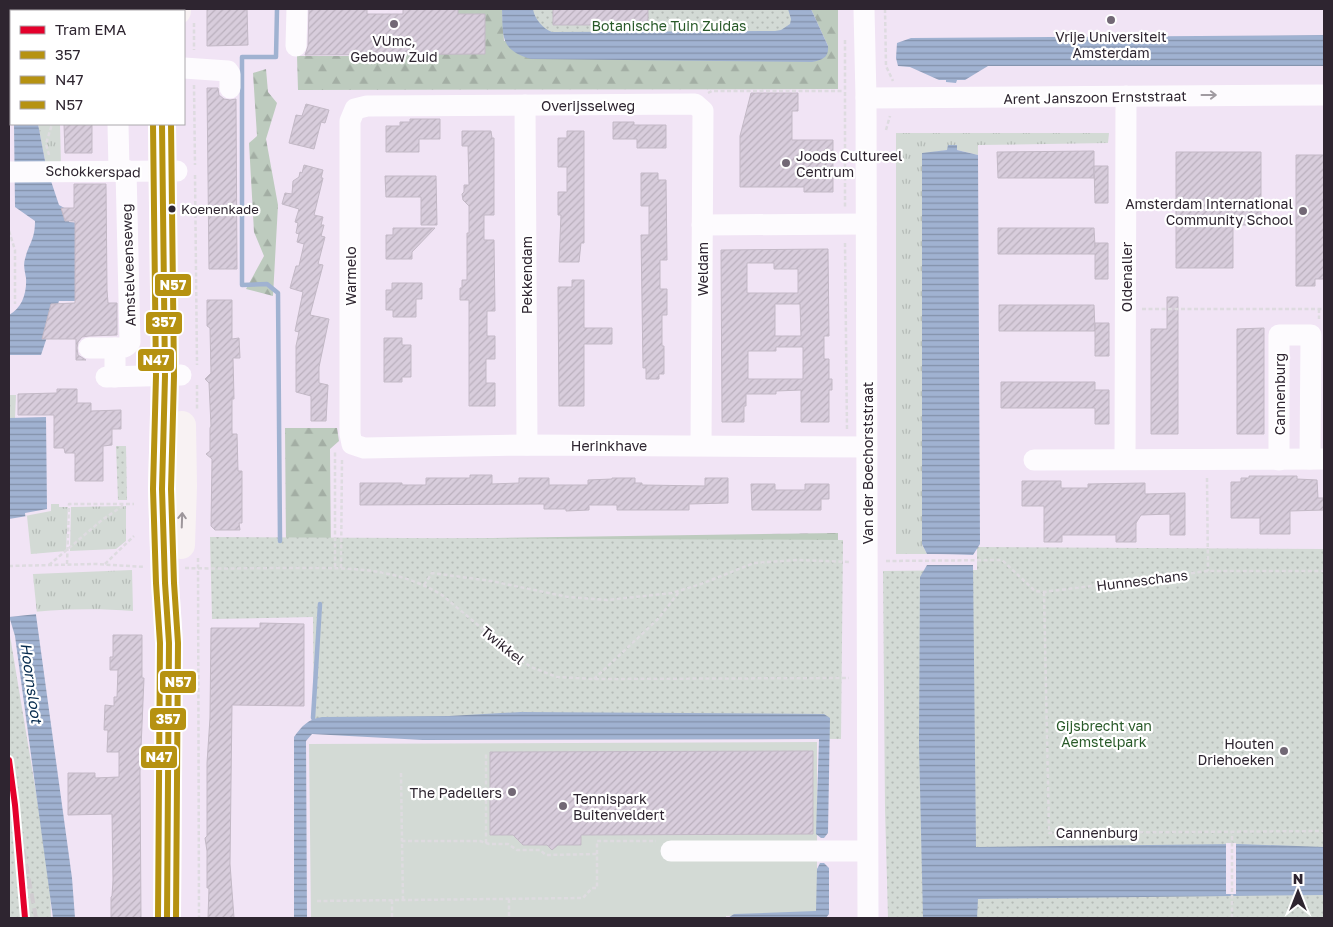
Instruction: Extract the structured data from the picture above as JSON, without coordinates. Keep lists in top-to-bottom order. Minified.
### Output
{"streets":{"street":["Arent Janszoon Ernststraat","Overijsselweg","Schokkerspad","Amstelveenseweg","Weldam","Pekkendam","Warmelo","Oldenaller","Cannenburg","Herinkhave","Van der Boechorststraat"],"path":["Hunneschans","Twikkel"]},"crossings":[["Arent Janszoon Ernststraat","Oldenaller"],["Arent Janszoon Ernststraat","Van der Boechorststraat"],["Overijsselweg","Pekkendam"],["Overijsselweg","Warmelo"],["Schokkerspad","Amstelveenseweg"],["Weldam","Herinkhave"],["Weldam","Van der Boechorststraat"],["Pekkendam","Herinkhave"],["Warmelo","Herinkhave"],["Oldenaller","Cannenburg"],["Cannenburg","Hunneschans"],["Herinkhave","Van der Boechorststraat"],["Van der Boechorststraat","Twikkel"]],"one_way":["Arent Janszoon Ernststraat"],"water":["Hoornsloot"],"parks":["Botanische Tuin Zuidas","Gijsbrecht van Aemstelpark"],"places":["Vrije Universiteit Amsterdam","VUmc, Gebouw Zuid","Joods Cultureel Centrum","Koenenkade","Amsterdam International Community School","Houten Driehoeken","The Padellers","Tennispark Buitenveldert"],"lines":["transit line 357","transit line N47","transit line N57","tram line EMA"],"legend":["Tram EMA","357","N47","N57"],"north":"top"}
